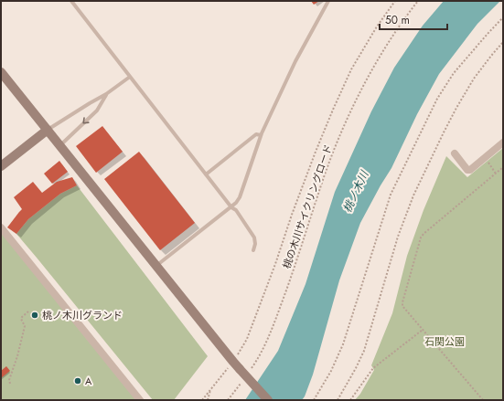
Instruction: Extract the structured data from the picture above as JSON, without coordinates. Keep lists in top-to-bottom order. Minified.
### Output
{"streets":{"path":["桃の木川サイクリングロード"]},"water":["桃ノ木川"],"parks":["石関公園"],"places":["桃ノ木川グランド","A"],"scale_bar":"50 m"}
